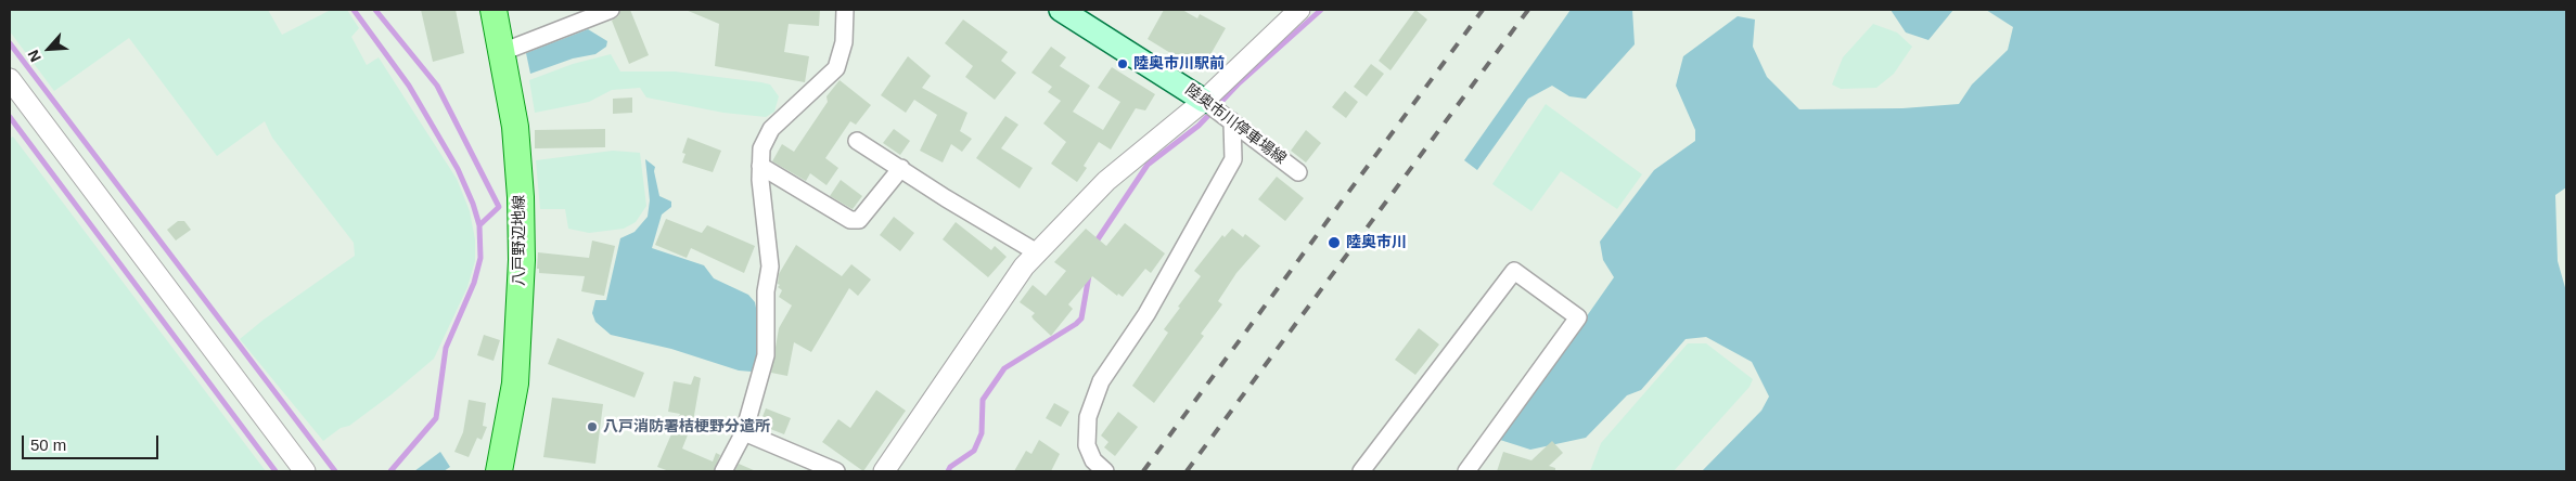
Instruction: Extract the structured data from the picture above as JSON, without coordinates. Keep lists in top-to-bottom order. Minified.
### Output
{"streets":{"main road":["陸奥市川停車場線","八戸野辺地線"]},"places":["陸奥市川駅前","陸奥市川","八戸消防署桔梗野分遣所"],"scale_bar":"50 m","north":"bottom left"}
